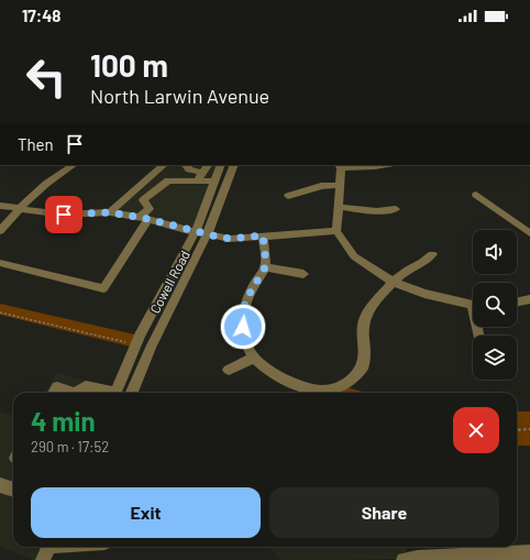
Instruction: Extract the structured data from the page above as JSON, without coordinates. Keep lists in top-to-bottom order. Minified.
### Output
{"streets":{"street":["Cowell Road"]},"page":{"status":"17:48","turn":["100 m","North Larwin Avenue"],"then":"Then","heading":["4 min","290 m · 17:52"],"buttons":["Exit","Share"]}}
